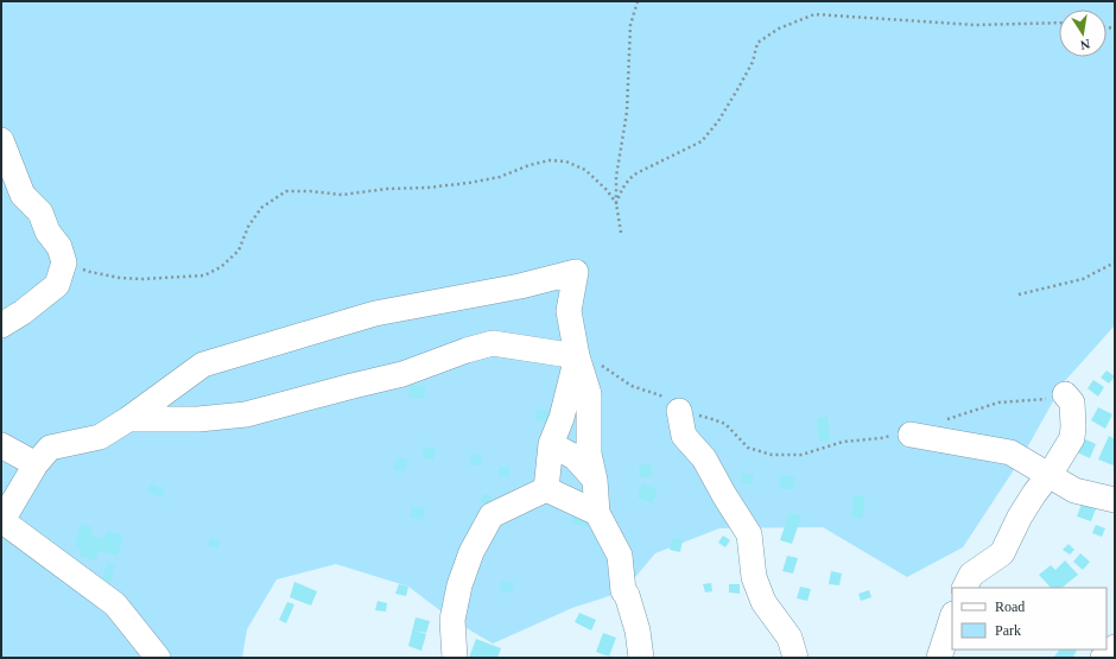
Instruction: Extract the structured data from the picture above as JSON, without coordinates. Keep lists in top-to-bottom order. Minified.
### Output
{"legend":["Road","Park"],"north":"bottom"}
